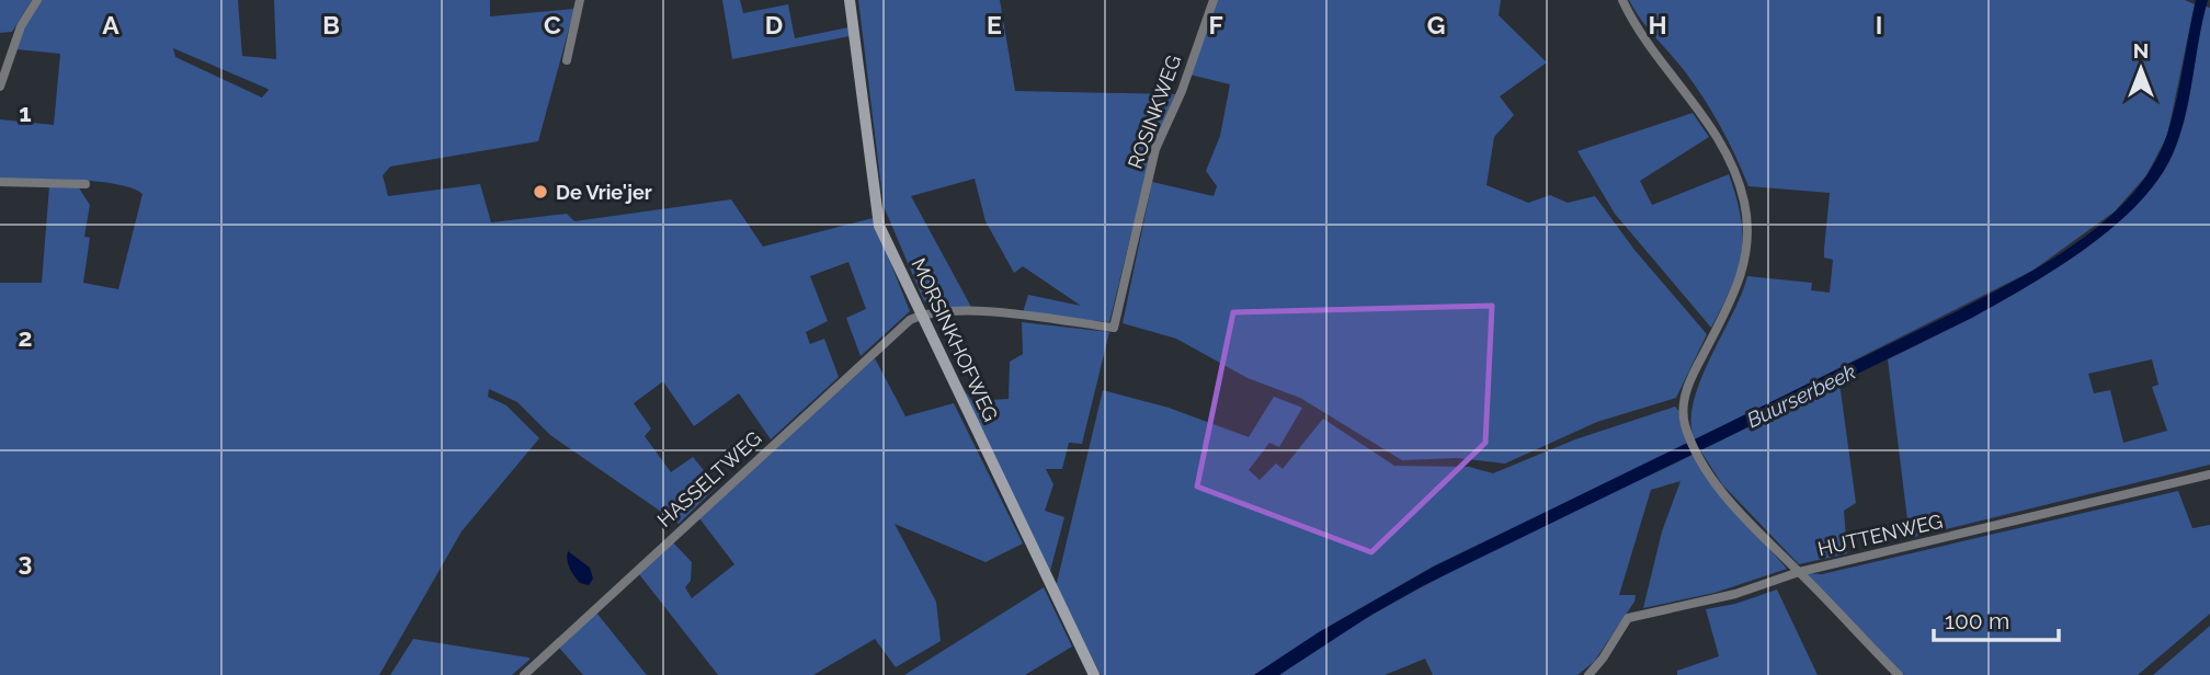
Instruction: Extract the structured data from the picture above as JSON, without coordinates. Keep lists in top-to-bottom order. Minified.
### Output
{"streets":{"street":["ROSINKWEG","MORSINKHOFWEG","HASSELTWEG","HUTTENWEG"]},"crossings":[["ROSINKWEG","MORSINKHOFWEG"],["ROSINKWEG","HASSELTWEG"],["MORSINKHOFWEG","HASSELTWEG"]],"water":["Buurserbeek"],"places":["De Vrie'jer"],"scale_bar":"100 m","north":"top","grid":{"columns":["A","B","C","D","E","F","G","H","I"],"rows":["1","2","3"]}}
